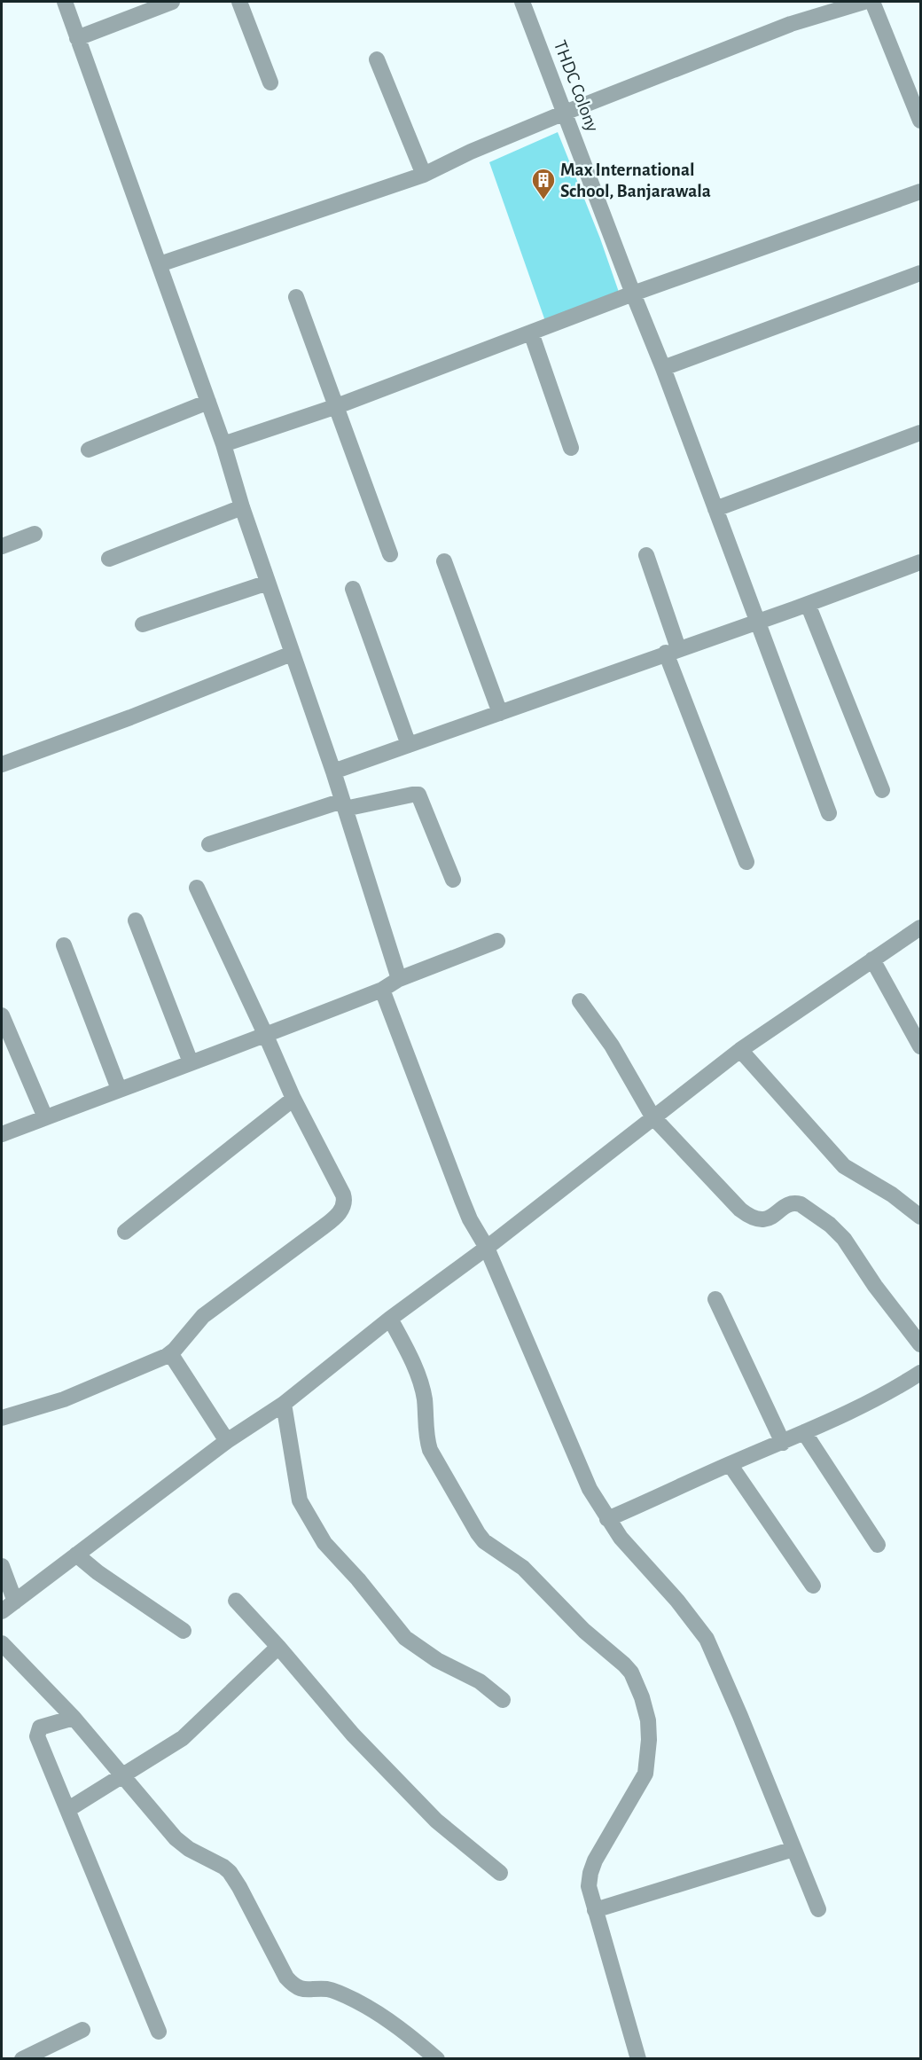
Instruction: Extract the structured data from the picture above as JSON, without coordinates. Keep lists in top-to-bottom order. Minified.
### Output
{"streets":{"street":["THDC Colony"]},"places":{"building":["Max International School, Banjarawala"]}}
